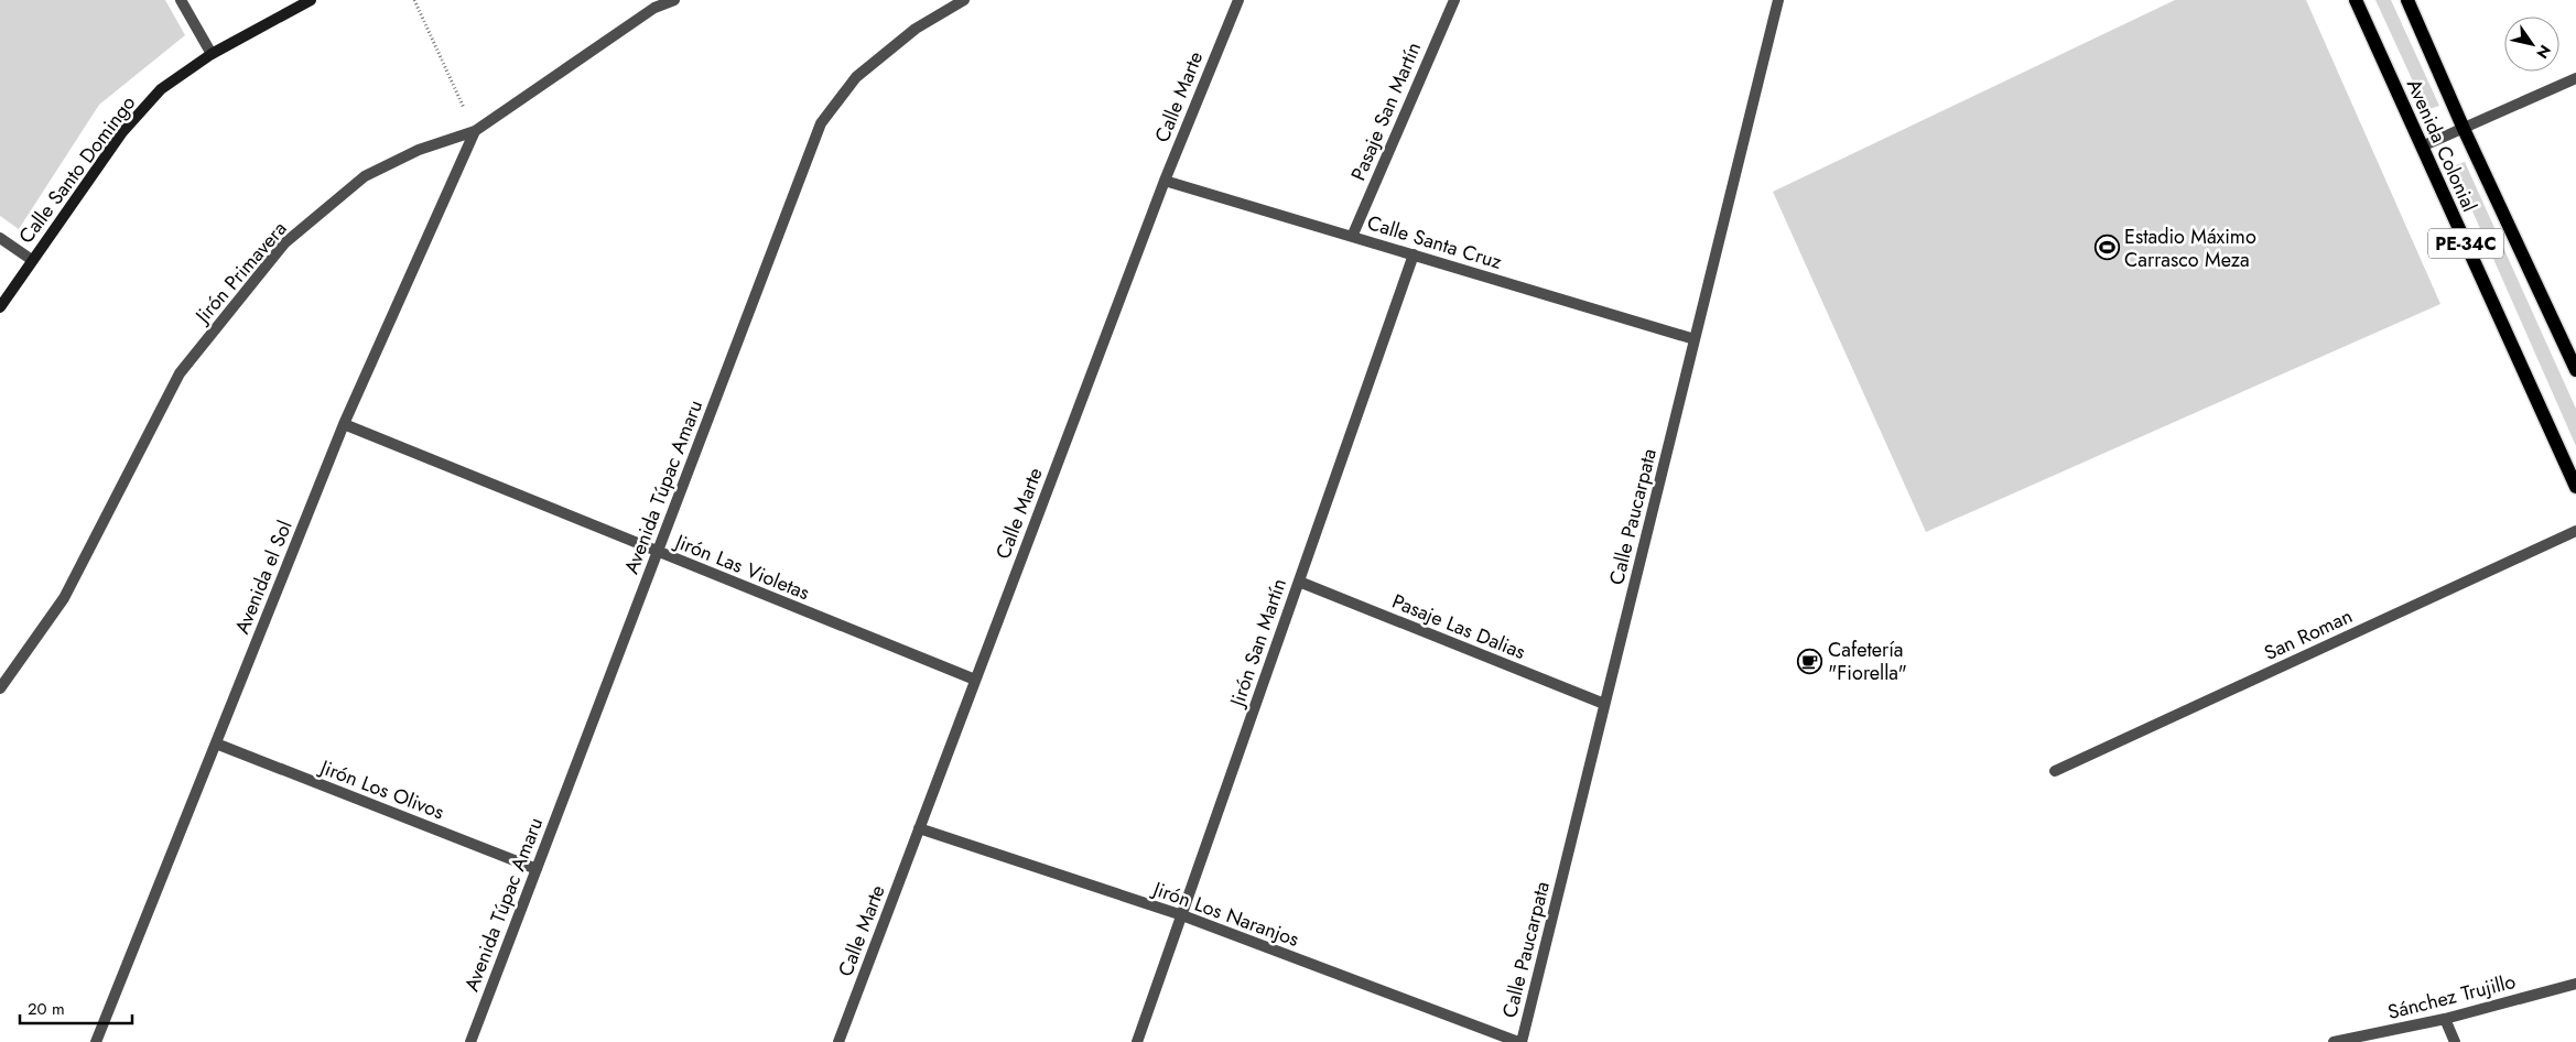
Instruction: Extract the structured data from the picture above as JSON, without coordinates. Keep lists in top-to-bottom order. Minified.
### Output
{"streets":{"main road":["Avenida Colonial","PE-34C"],"street":["Calle Marte","Pasaje San Martín","Calle Santo Domingo","Calle Santa Cruz","Jirón Primavera","Avenida Túpac Amaru","Calle Paucarpata","Jirón Las Violetas","Avenida el Sol","Pasaje Las Dalias","San Roman","Jirón San Martín","Jirón Los Olivos","Jirón Los Naranjos","Sánchez Trujillo"]},"crossings":[["Calle Marte","Calle Santa Cruz"],["Calle Marte","Jirón Las Violetas"],["Calle Marte","Jirón Los Naranjos"],["Pasaje San Martín","Calle Santa Cruz"],["Calle Santa Cruz","Calle Paucarpata"],["Calle Santa Cruz","Jirón San Martín"],["Jirón Primavera","Avenida el Sol"],["Avenida Túpac Amaru","Jirón Las Violetas"],["Avenida Túpac Amaru","Jirón Los Olivos"],["Calle Paucarpata","Pasaje Las Dalias"],["Calle Paucarpata","Jirón Los Naranjos"],["Jirón Las Violetas","Avenida el Sol"],["Avenida el Sol","Jirón Los Olivos"],["Pasaje Las Dalias","Jirón San Martín"],["Jirón San Martín","Jirón Los Naranjos"]],"places":{"sports":["Estadio Máximo Carrasco Meza"],"cafe":["Cafetería \"Fiorella\""]},"scale_bar":"20 m","north":"bottom right"}
